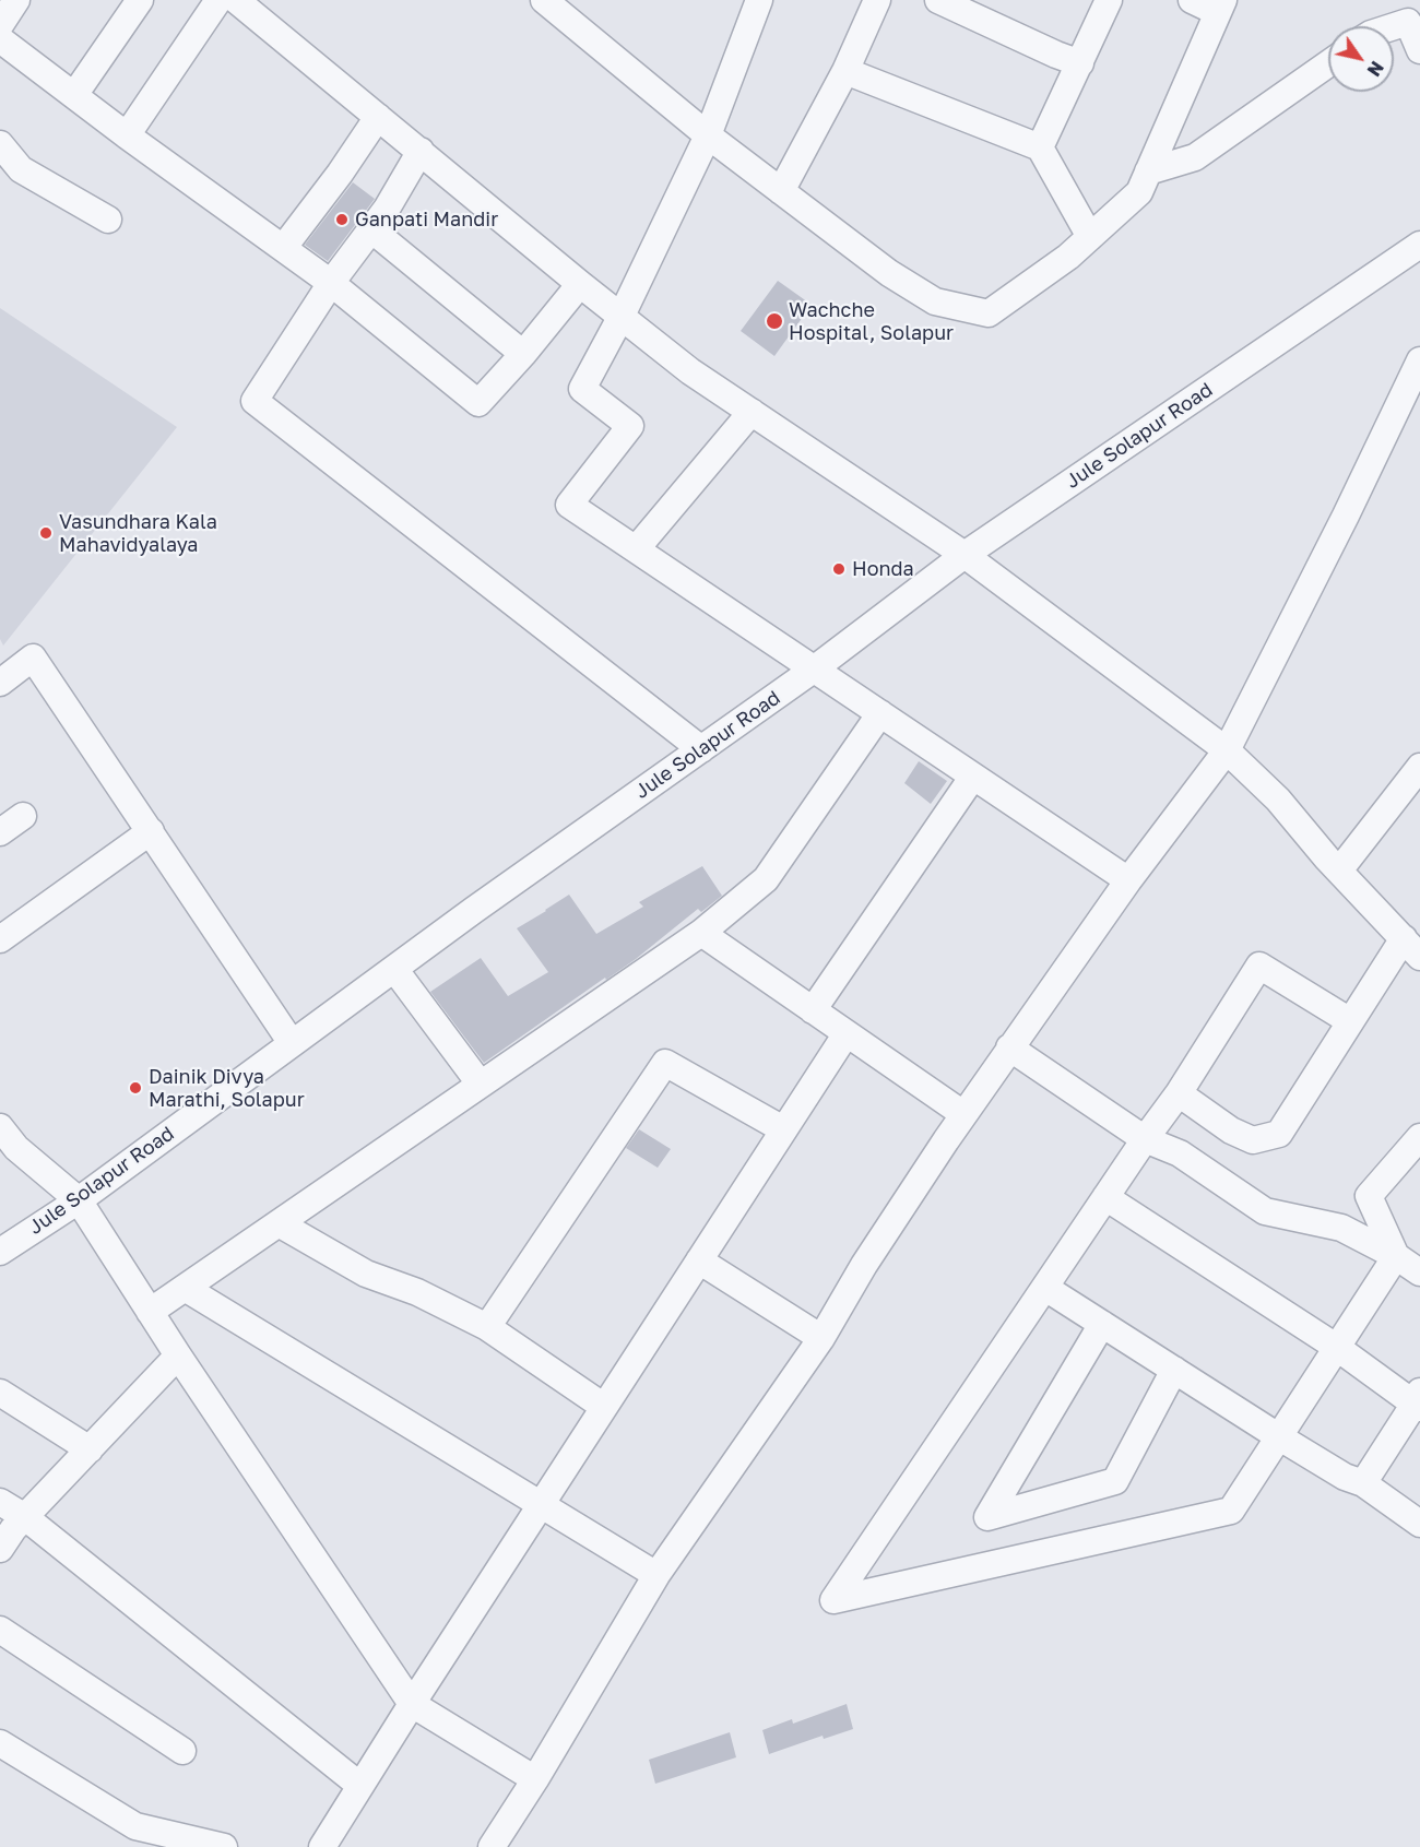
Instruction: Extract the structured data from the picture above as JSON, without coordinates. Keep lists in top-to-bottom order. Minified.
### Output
{"streets":{"street":["Jule Solapur Road"]},"places":["Ganpati Mandir","Wachche Hospital, Solapur","Vasundhara Kala Mahavidyalaya","Honda","Dainik Divya Marathi, Solapur"],"north":"bottom right"}
